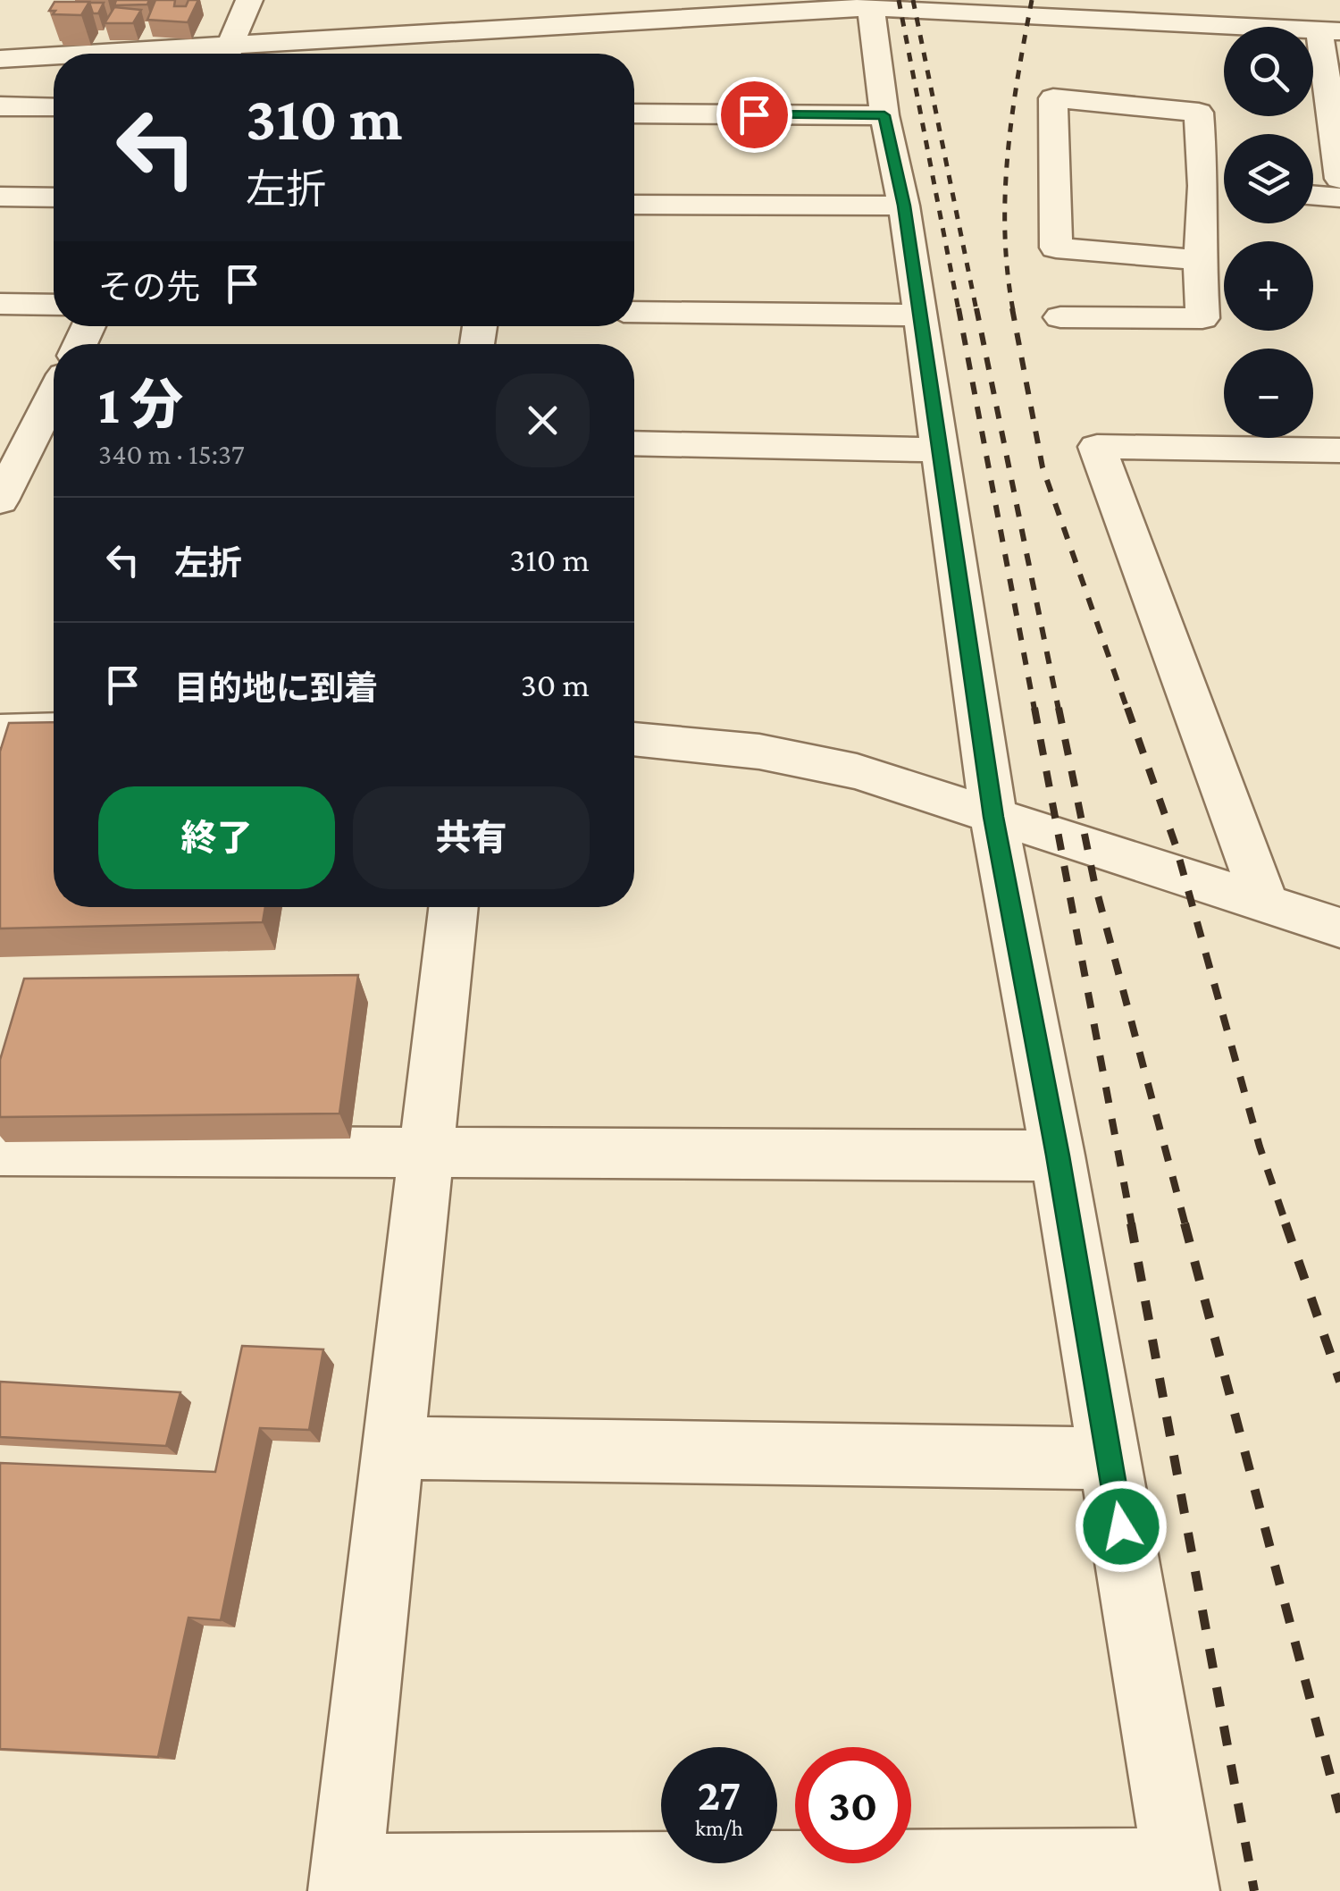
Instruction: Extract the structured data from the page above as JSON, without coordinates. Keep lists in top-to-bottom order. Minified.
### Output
{"page":{"map_buttons":["+","−"],"turn":["310 m","左折"],"then":"その先","heading":["1 分","340 m · 15:37"],"list":[{"name":"左折","value":"310 m"},{"name":"目的地に到着","value":"30 m"}],"buttons":["終了","共有"],"speed":"27 km/h","limit":"30"}}
